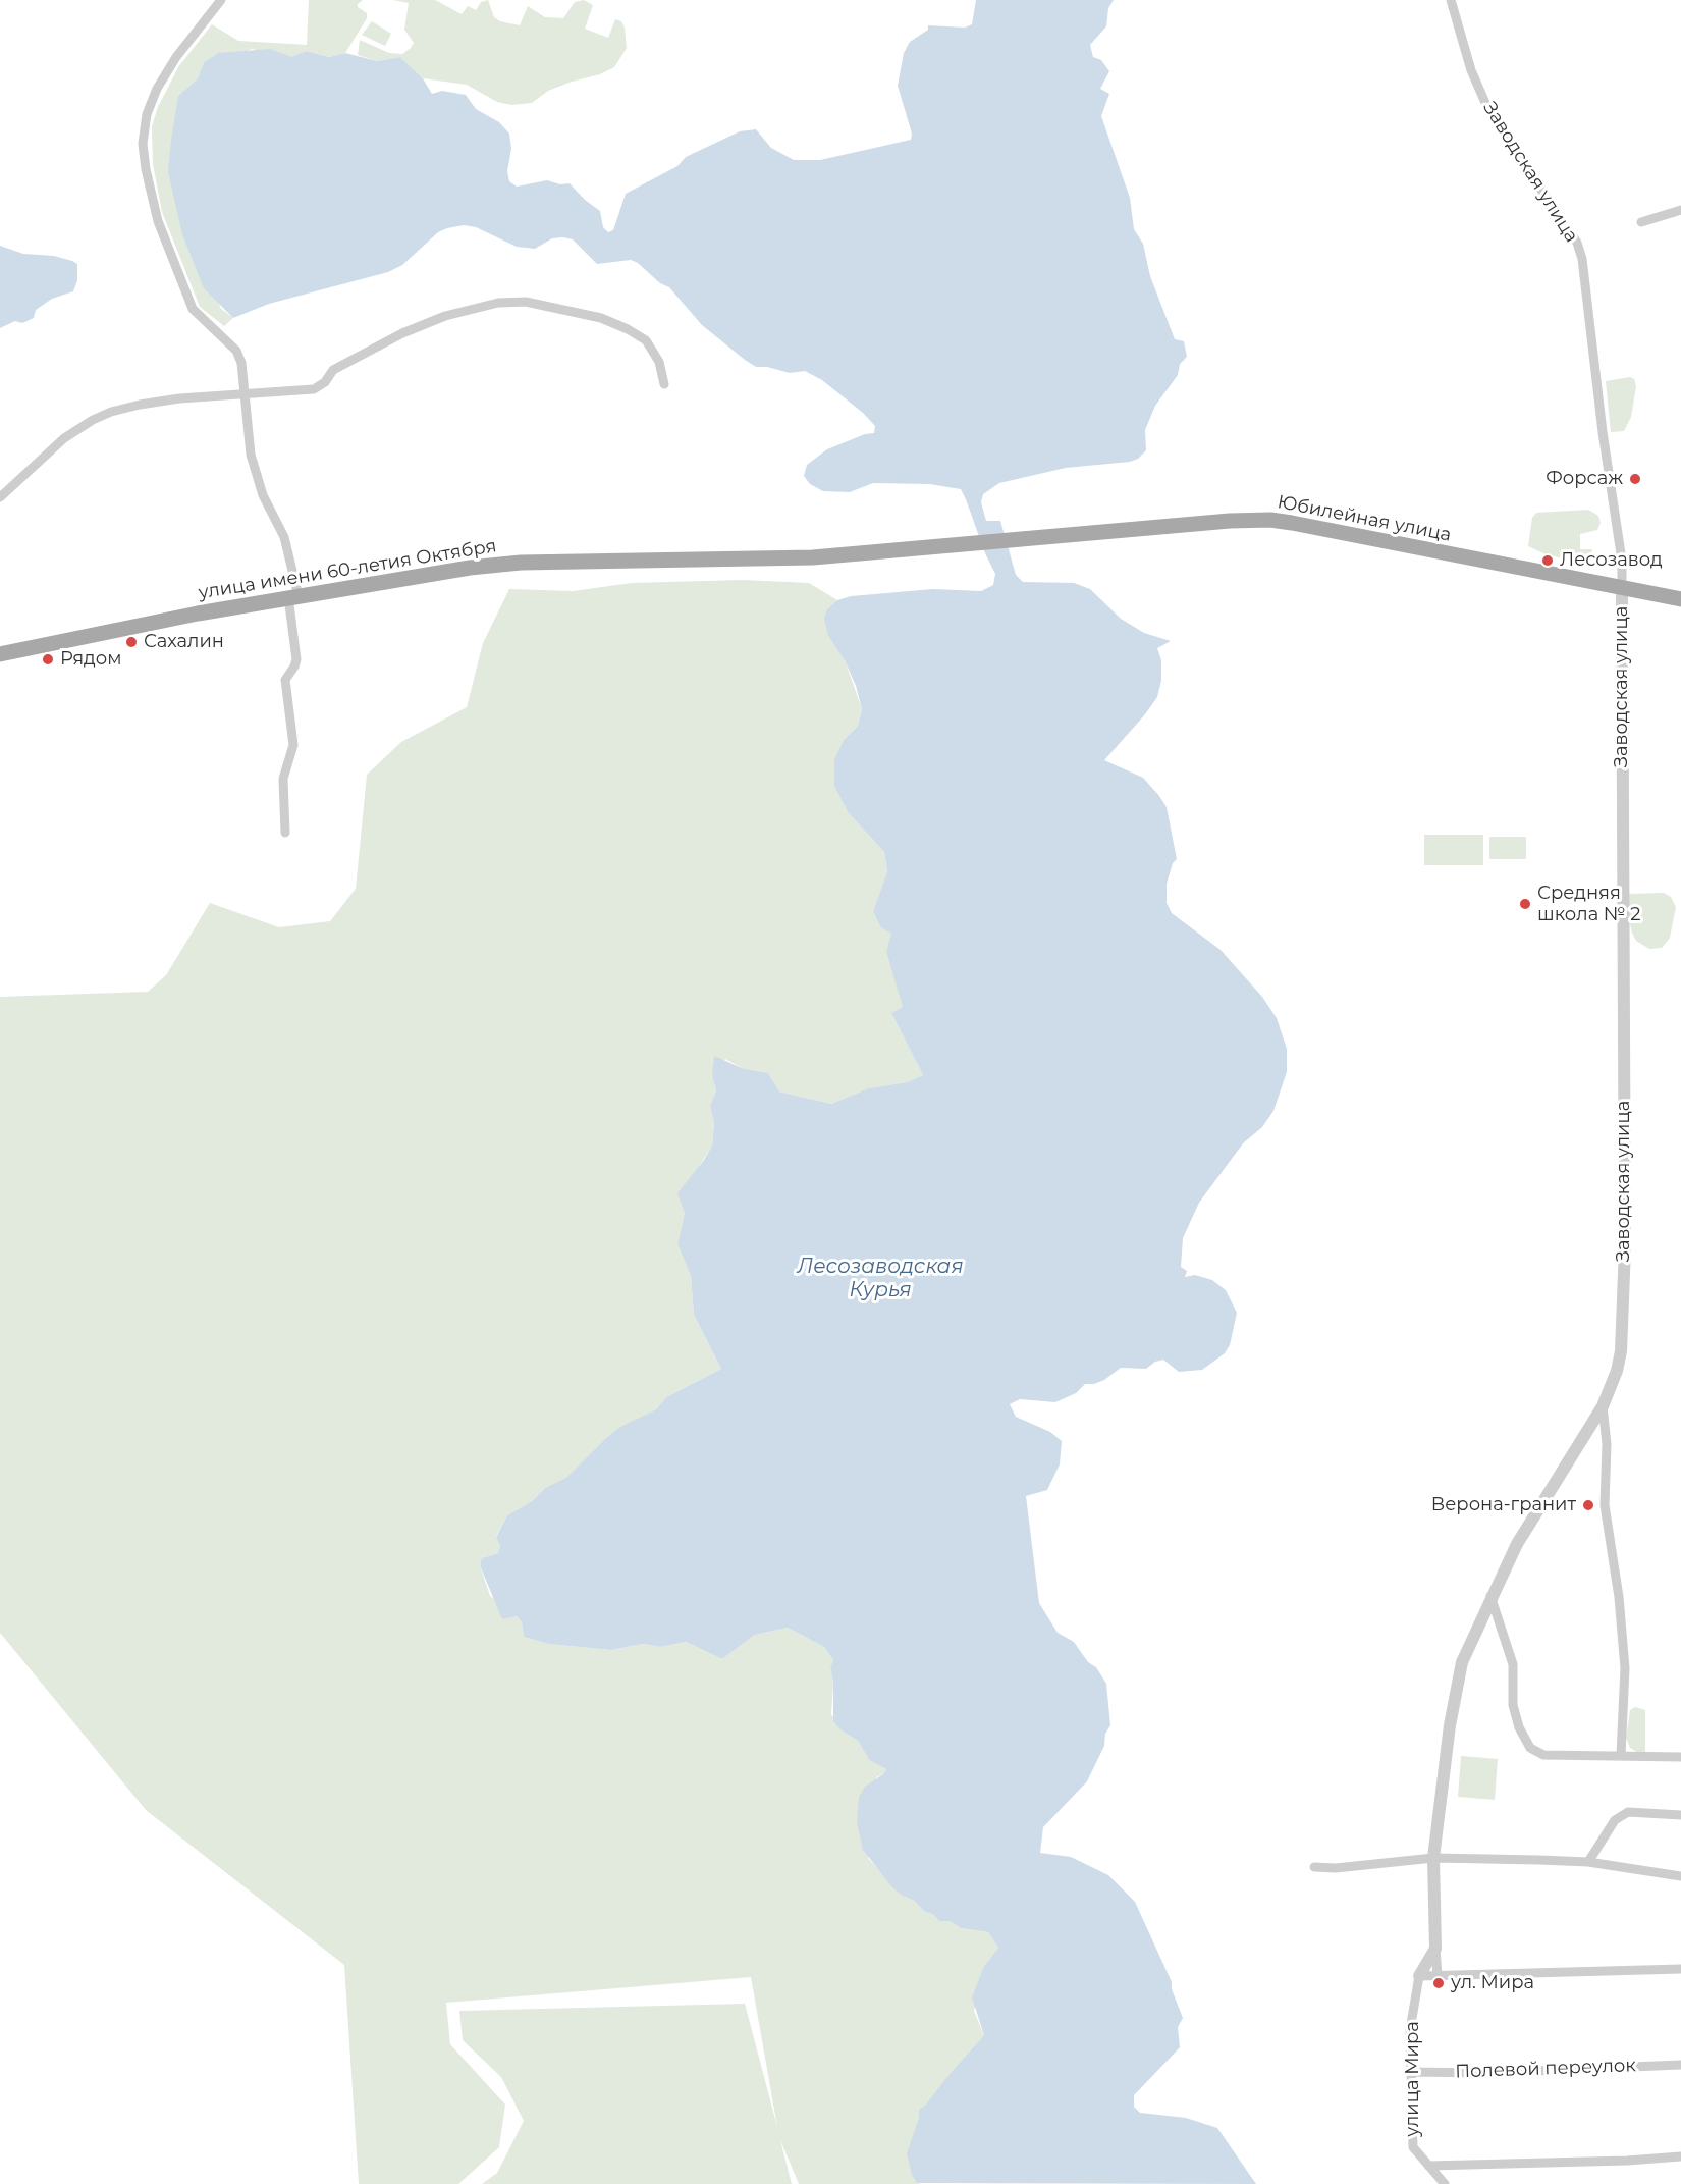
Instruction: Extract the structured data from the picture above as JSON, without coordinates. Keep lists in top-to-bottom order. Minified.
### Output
{"streets":{"main road":["Юбилейная улица","улица имени 60-летия Октября"],"street":["Заводская улица","Полевой переулок","улица Мира"]},"crossings":[["Заводская улица","Юбилейная улица"],["Юбилейная улица","улица имени 60-летия Октября"],["Полевой переулок","улица Мира"]],"water":["Лесозаводская Курья"],"places":["Форсаж","Лесозавод","Сахалин","Рядом","Средняя школа № 2","Верона-гранит","ул. Мира"]}
